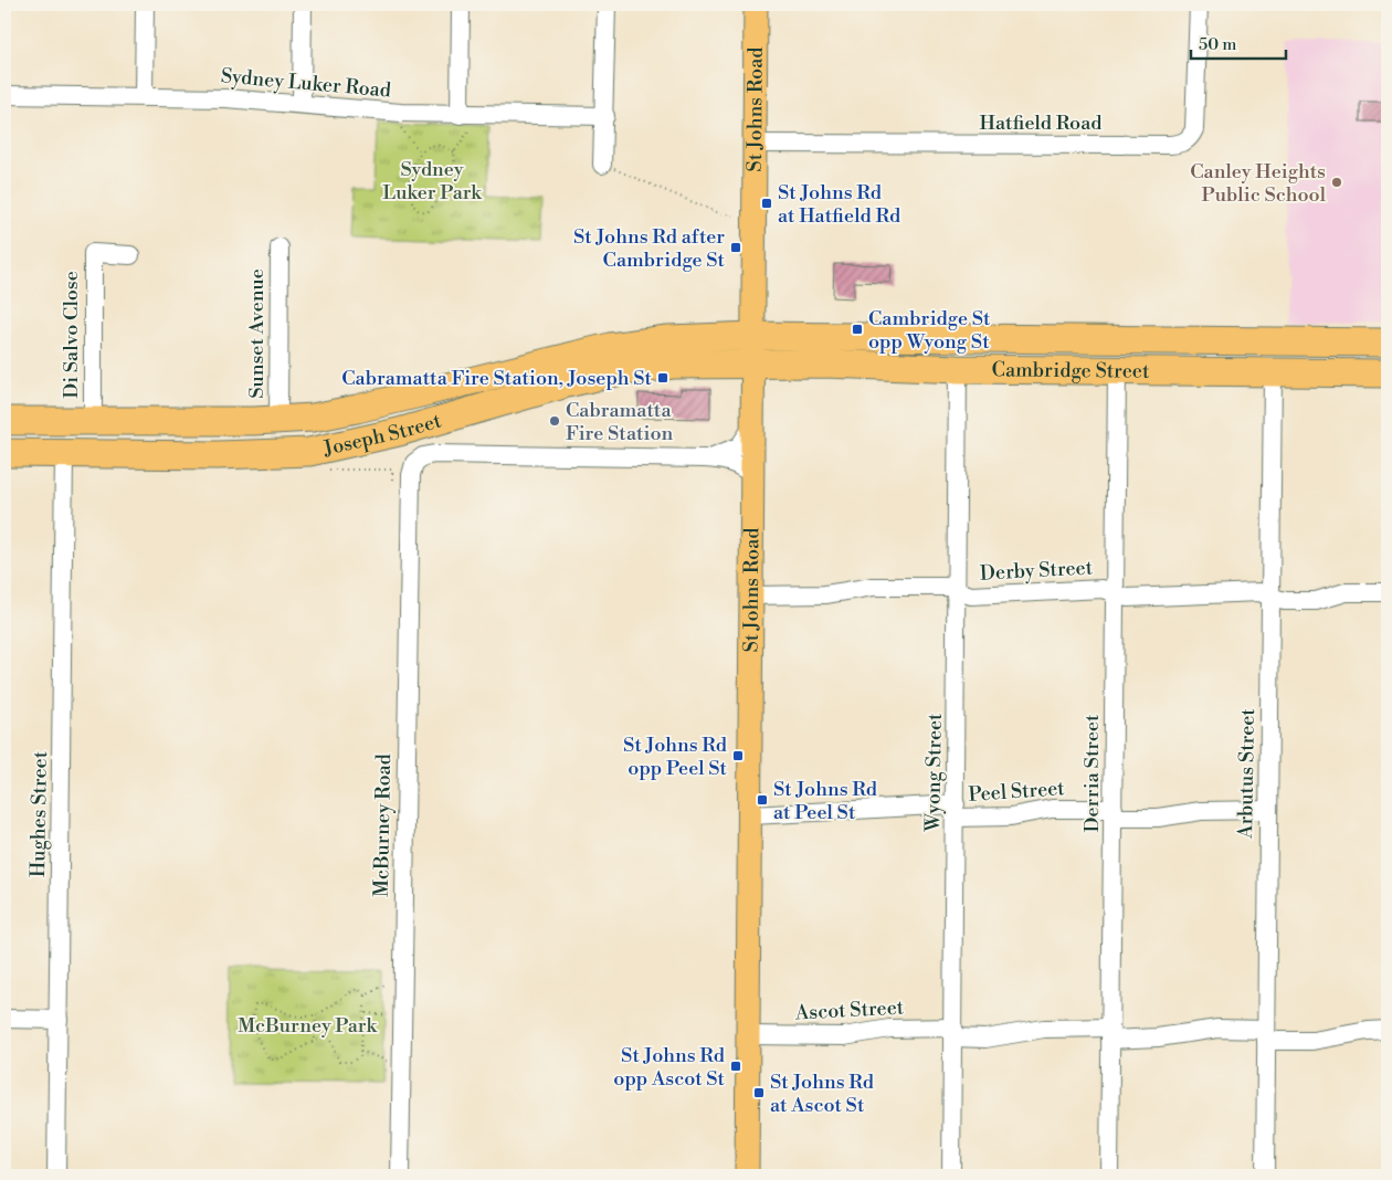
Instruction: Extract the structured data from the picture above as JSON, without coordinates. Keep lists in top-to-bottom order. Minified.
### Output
{"streets":{"highway":["Cambridge Street","Joseph Street"],"main road":["St Johns Road"],"street":["Sydney Luker Road","Hatfield Road","Sunset Avenue","Di Salvo Close","Derby Street","Wyong Street","Derria Street","Arbutus Street","Peel Street","Hughes Street","McBurney Road","Ascot Street"]},"crossings":[["St Johns Road","Hatfield Road"],["St Johns Road","Cambridge Street"],["St Johns Road","Joseph Street"],["St Johns Road","Derby Street"],["St Johns Road","Peel Street"],["St Johns Road","Ascot Street"],["Sunset Avenue","Joseph Street"],["Di Salvo Close","Joseph Street"],["Cambridge Street","Joseph Street"],["Cambridge Street","Wyong Street"],["Cambridge Street","Derria Street"],["Cambridge Street","Arbutus Street"],["Joseph Street","Hughes Street"],["Joseph Street","McBurney Road"],["Derby Street","Wyong Street"],["Derby Street","Derria Street"],["Derby Street","Arbutus Street"],["Wyong Street","Peel Street"],["Wyong Street","Ascot Street"],["Derria Street","Peel Street"],["Derria Street","Ascot Street"],["Arbutus Street","Peel Street"],["Arbutus Street","Ascot Street"]],"parks":["Sydney Luker Park","McBurney Park"],"places":{"other":["Canley Heights Public School","Cabramatta Fire Station"],"transit":["St Johns Rd at Hatfield Rd","St Johns Rd after Cambridge St","Cambridge St opp Wyong St","Cabramatta Fire Station, Joseph St","St Johns Rd opp Peel St","St Johns Rd at Peel St","St Johns Rd opp Ascot St","St Johns Rd at Ascot St"]},"scale_bar":"50 m"}
